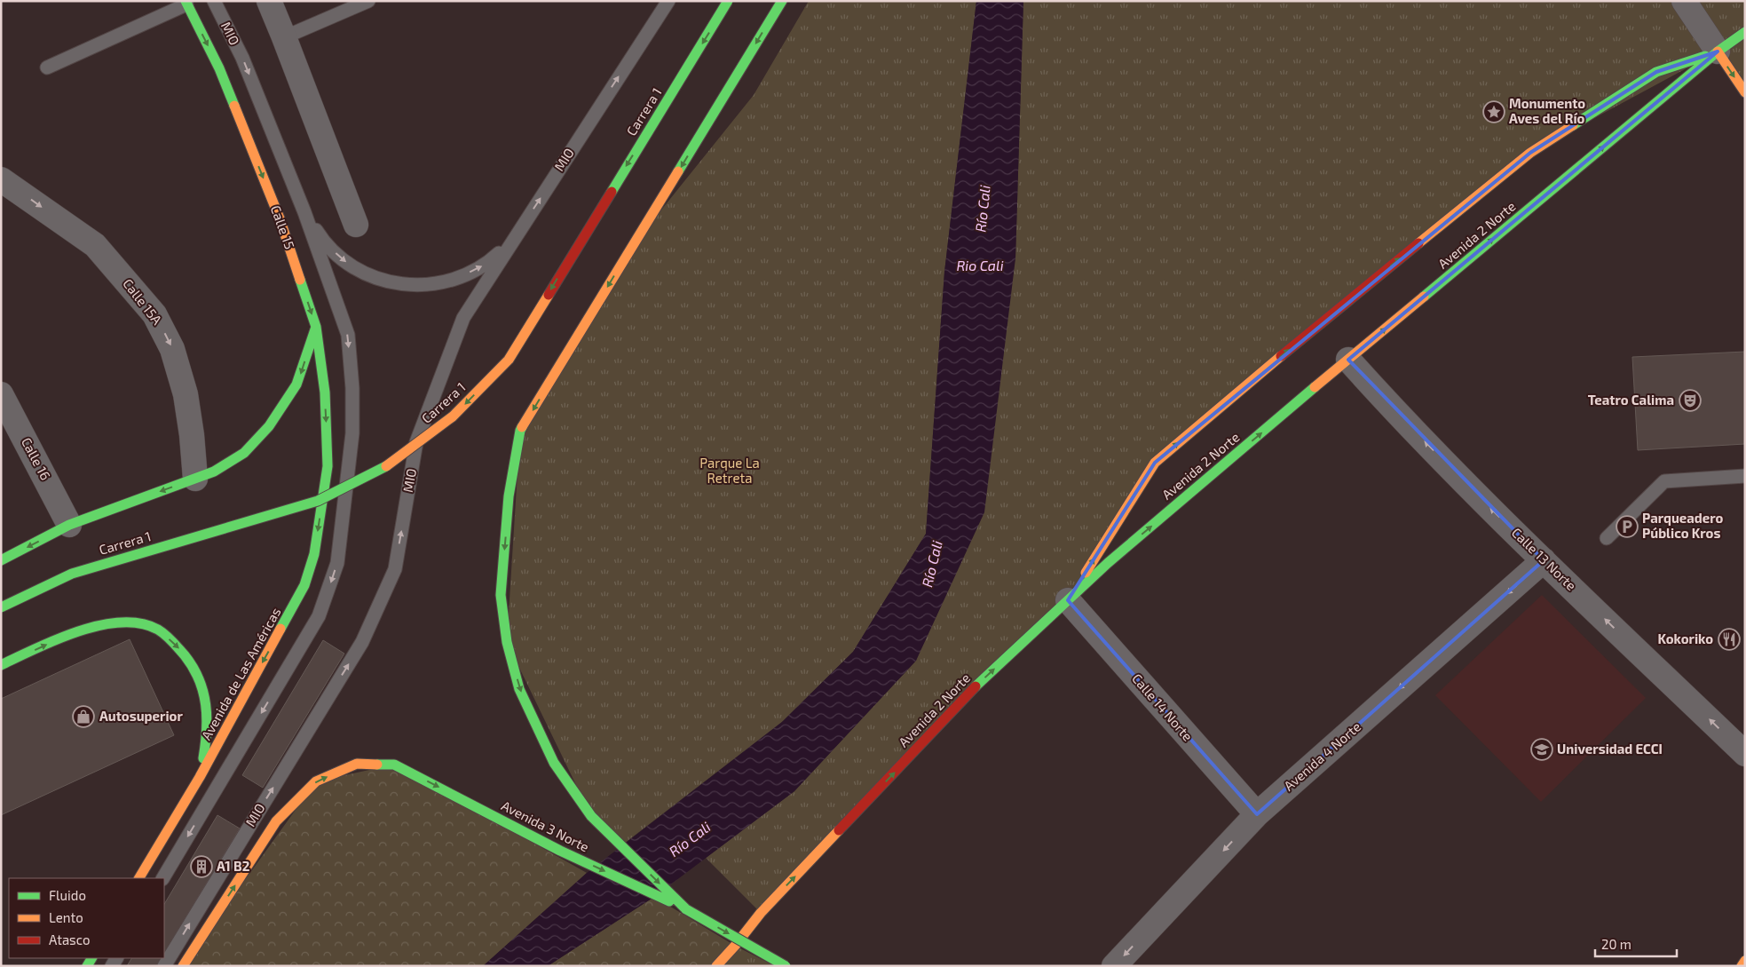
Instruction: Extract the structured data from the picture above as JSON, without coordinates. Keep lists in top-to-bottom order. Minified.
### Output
{"streets":{"main road":["Carrera 1","Calle 15","Avenida 2 Norte","Avenida de Las Américas","Avenida 3 Norte"],"street":["Calle 15A","Calle 16","Calle 13 Norte","Calle 14 Norte","Avenida 4 Norte"],"lane":["MIO"]},"crossings":[["Calle 15","Avenida de Las Américas"],["Avenida 2 Norte","Calle 13 Norte"],["Avenida 2 Norte","Calle 14 Norte"],["Calle 13 Norte","Avenida 4 Norte"],["Calle 14 Norte","Avenida 4 Norte"]],"one_way":["Calle 15","Calle 15A","Calle 13 Norte","Avenida de Las Américas","Avenida 4 Norte"],"water":["Río Cali","Rio Cali"],"parks":["Parque La Retreta"],"places":{"place":["Monumento Aves del Río"],"theatre":["Teatro Calima"],"parking":["Parqueadero Público Kros"],"restaurant":["Kokoriko"],"shop":["Autosuperior"],"school or university":["Universidad ECCI"],"building":["A1 B2"]},"legend":["Fluido","Lento","Atasco"],"scale_bar":"20 m"}
